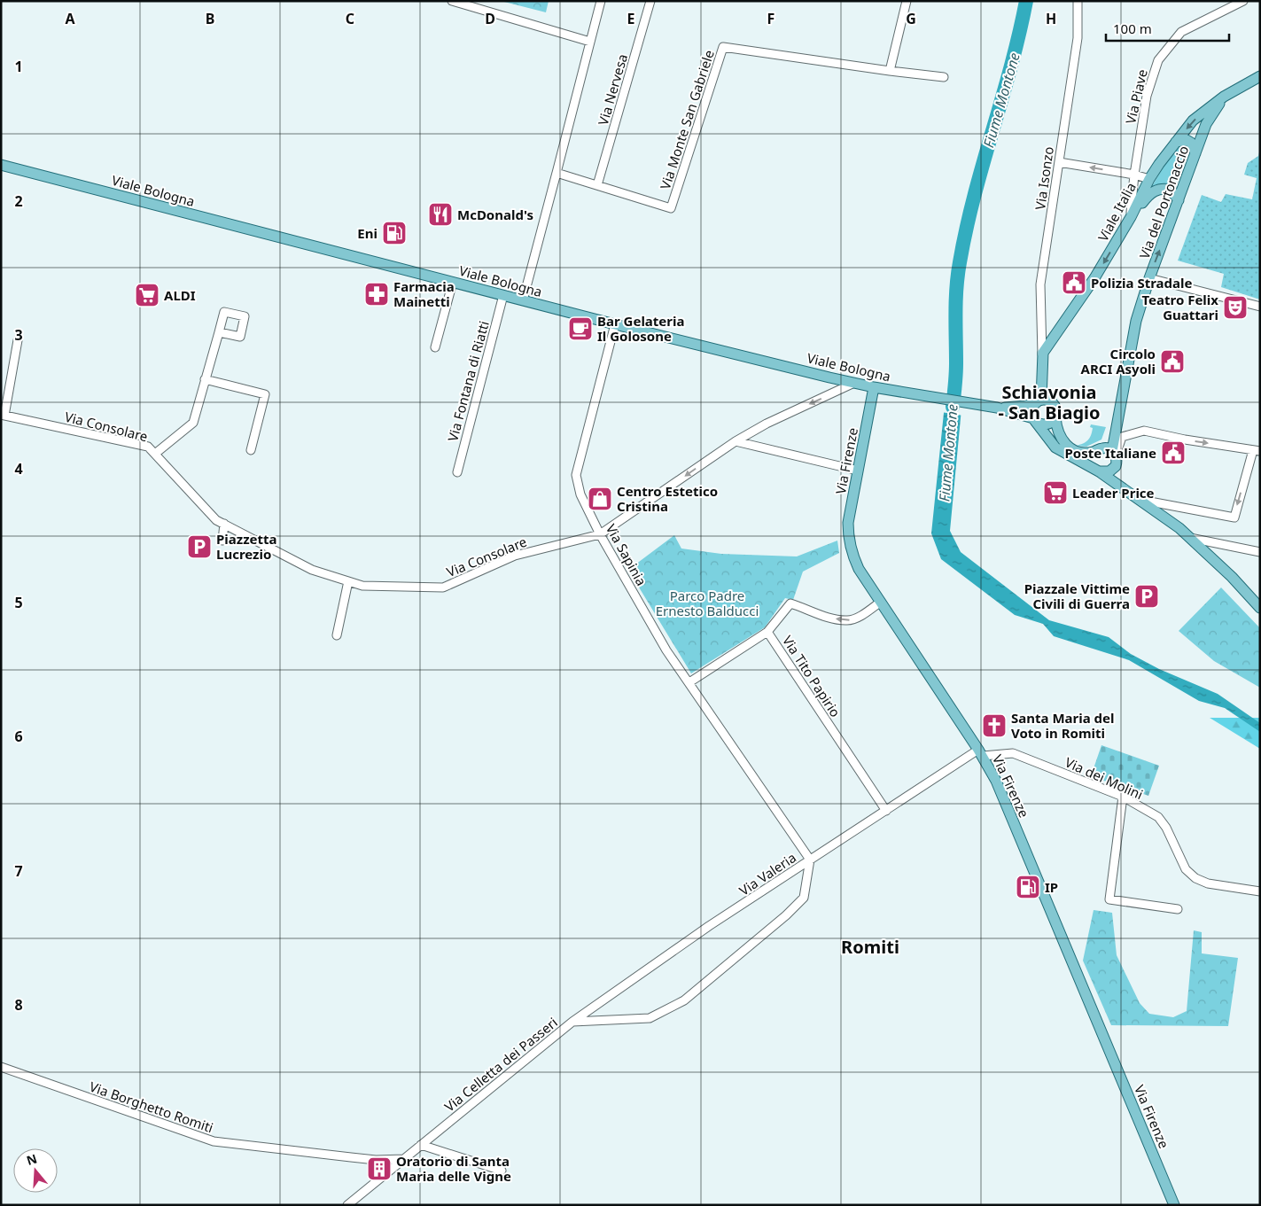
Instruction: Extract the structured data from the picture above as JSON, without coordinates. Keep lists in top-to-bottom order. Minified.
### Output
{"streets":{"main road":["Viale Bologna","Via del Portonaccio","Viale Italia","Via Firenze"],"street":["Via Nervesa","Via Piave","Via Monte San Gabriele","Via Isonzo","Via Fontana di Riatti","Via Consolare","Via Sapinia","Via Tito Papirio","Via dei Molini","Via Valeria","Via Celletta dei Passeri","Via Borghetto Romiti"]},"crossings":[["Via Nervesa","Via Monte San Gabriele"],["Via Piave","Viale Italia"],["Via Isonzo","Viale Italia"],["Viale Bologna","Viale Italia"],["Viale Bologna","Via Fontana di Riatti"],["Viale Bologna","Via Consolare"],["Viale Bologna","Via Firenze"],["Viale Bologna","Via Sapinia"],["Via del Portonaccio","Viale Italia"],["Via Consolare","Via Sapinia"],["Via Firenze","Via dei Molini"],["Via Firenze","Via Valeria"],["Via Sapinia","Via Tito Papirio"],["Via Sapinia","Via Valeria"],["Via Sapinia","Via Celletta dei Passeri"],["Via Tito Papirio","Via Valeria"],["Via dei Molini","Via Valeria"],["Via Valeria","Via Celletta dei Passeri"],["Via Celletta dei Passeri","Via Borghetto Romiti"]],"one_way":["Viale Italia"],"districts":["Schiavonia - San Biagio","Romiti"],"water":["Fiume Montone"],"parks":["Parco Padre Ernesto Balducci"],"places":{"restaurant":["McDonald's"],"fuel station":["Eni","IP"],"public building":["Polizia Stradale","Circolo ARCI Asyoli","Poste Italiane"],"pharmacy":["Farmacia Mainetti"],"supermarket":["ALDI","Leader Price"],"theatre":["Teatro Felix Guattari"],"cafe":["Bar Gelateria Il Golosone"],"shop":["Centro Estetico Cristina"],"parking":["Piazzetta Lucrezio","Piazzale Vittime Civili di Guerra"],"church":["Santa Maria del Voto in Romiti"],"building":["Oratorio di Santa Maria delle Vigne"]},"scale_bar":"100 m","north":"top","grid":{"columns":["A","B","C","D","E","F","G","H"],"rows":["1","2","3","4","5","6","7","8"]}}
